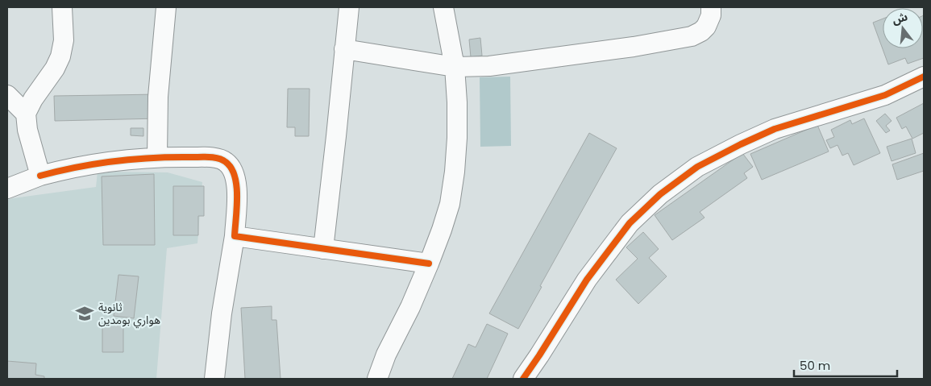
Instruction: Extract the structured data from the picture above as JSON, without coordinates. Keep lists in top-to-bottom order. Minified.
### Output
{"places":{"school or university":["ثانوية هواري بومدين"]},"scale_bar":"50 m","north":"top"}
